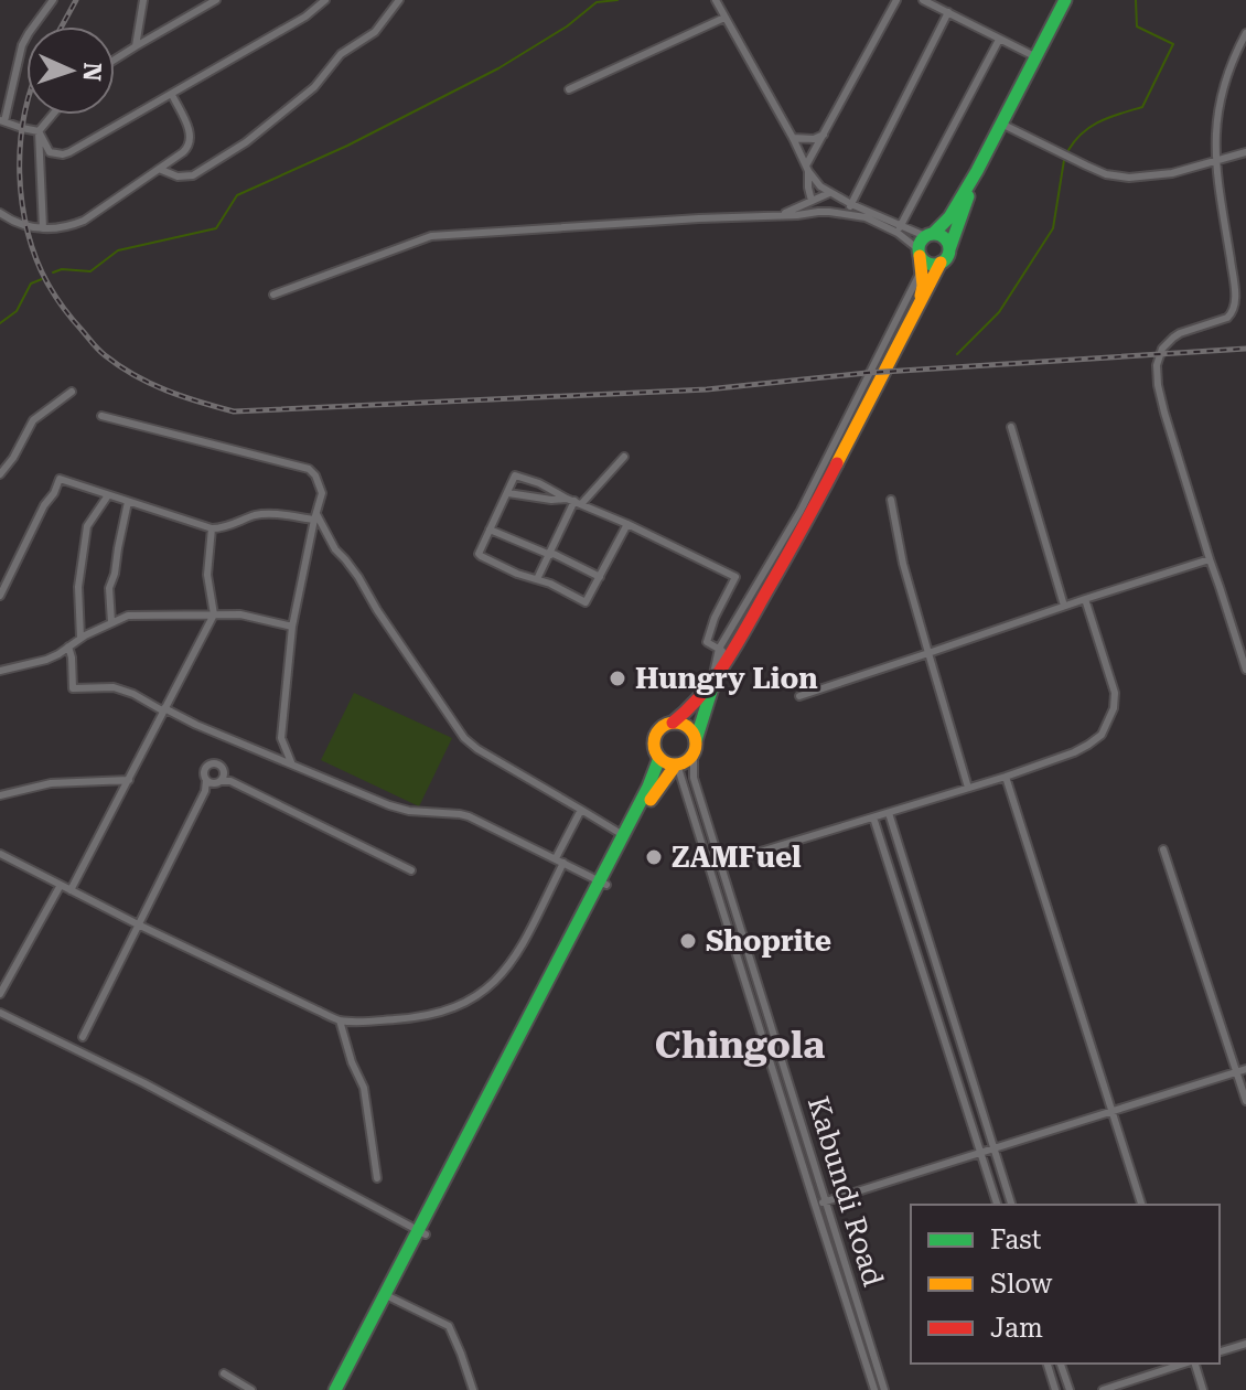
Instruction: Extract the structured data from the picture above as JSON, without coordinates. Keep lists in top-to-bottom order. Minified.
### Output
{"streets":{"street":["Kabundi Road"]},"districts":["Chingola"],"places":["Hungry Lion","ZAMFuel","Shoprite"],"legend":["Fast","Slow","Jam"],"north":"right"}
